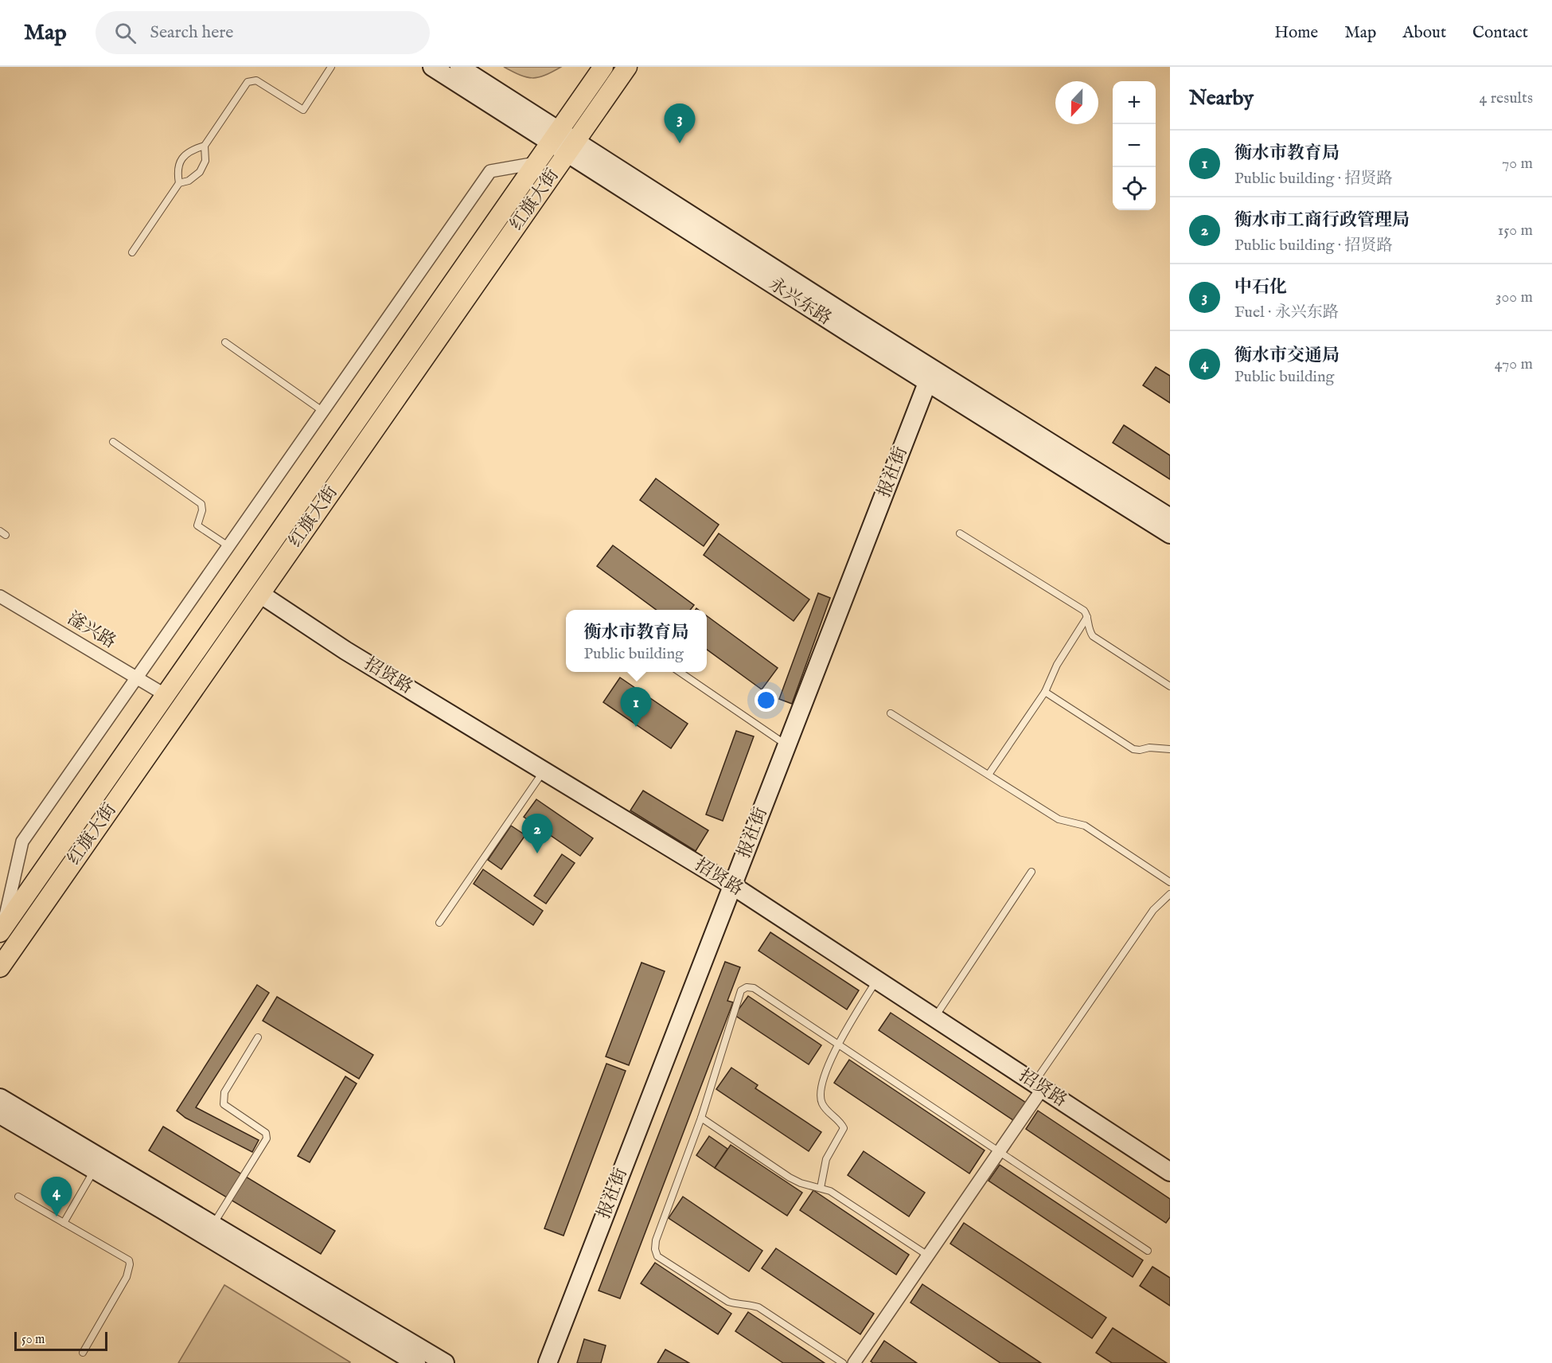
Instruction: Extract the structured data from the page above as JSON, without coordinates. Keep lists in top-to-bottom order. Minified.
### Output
{"streets":{"main road":["红旗大街","永兴东路","报社街","招贤路"],"street":["滏兴路"]},"crossings":[["红旗大街","永兴东路"],["红旗大街","滏兴路"],["红旗大街","招贤路"],["永兴东路","报社街"],["报社街","招贤路"]],"scale_bar":"50 m","north":"bottom","page":{"header":"Map","search":"Search here","nav":["Home","Map","About","Contact"],"heading":["Nearby","4 results"],"map_buttons":["+","−"],"pins":["3","1","2","4"],"list":[{"mark":"1","name":"衡水市教育局","note":"Public building · 招贤路","value":"70 m"},{"mark":"2","name":"衡水市工商行政管理局","note":"Public building · 招贤路","value":"150 m"},{"mark":"3","name":"中石化","note":"Fuel · 永兴东路","value":"300 m"},{"mark":"4","name":"衡水市交通局","note":"Public building","value":"470 m"}],"popup":["衡水市教育局","Public building"],"scale":"50 m"}}
